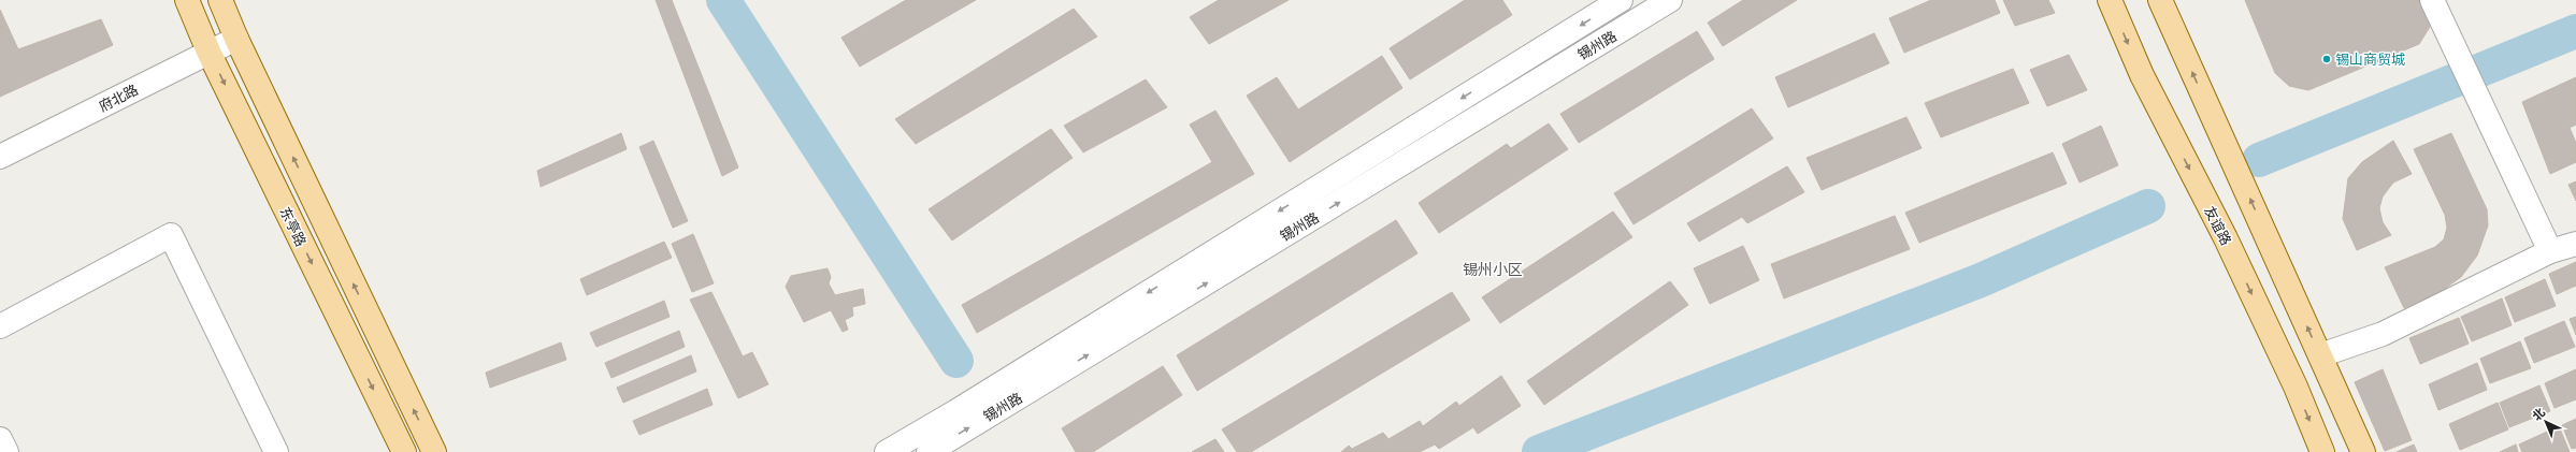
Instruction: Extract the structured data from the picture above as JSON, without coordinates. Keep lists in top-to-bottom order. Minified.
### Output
{"streets":{"main road":["友谊路","东亭路"],"street":["锡州路","府北路"]},"crossings":[["府北路","东亭路"]],"districts":["锡州小区"],"places":["锡山商贸城"],"north":"top left"}
